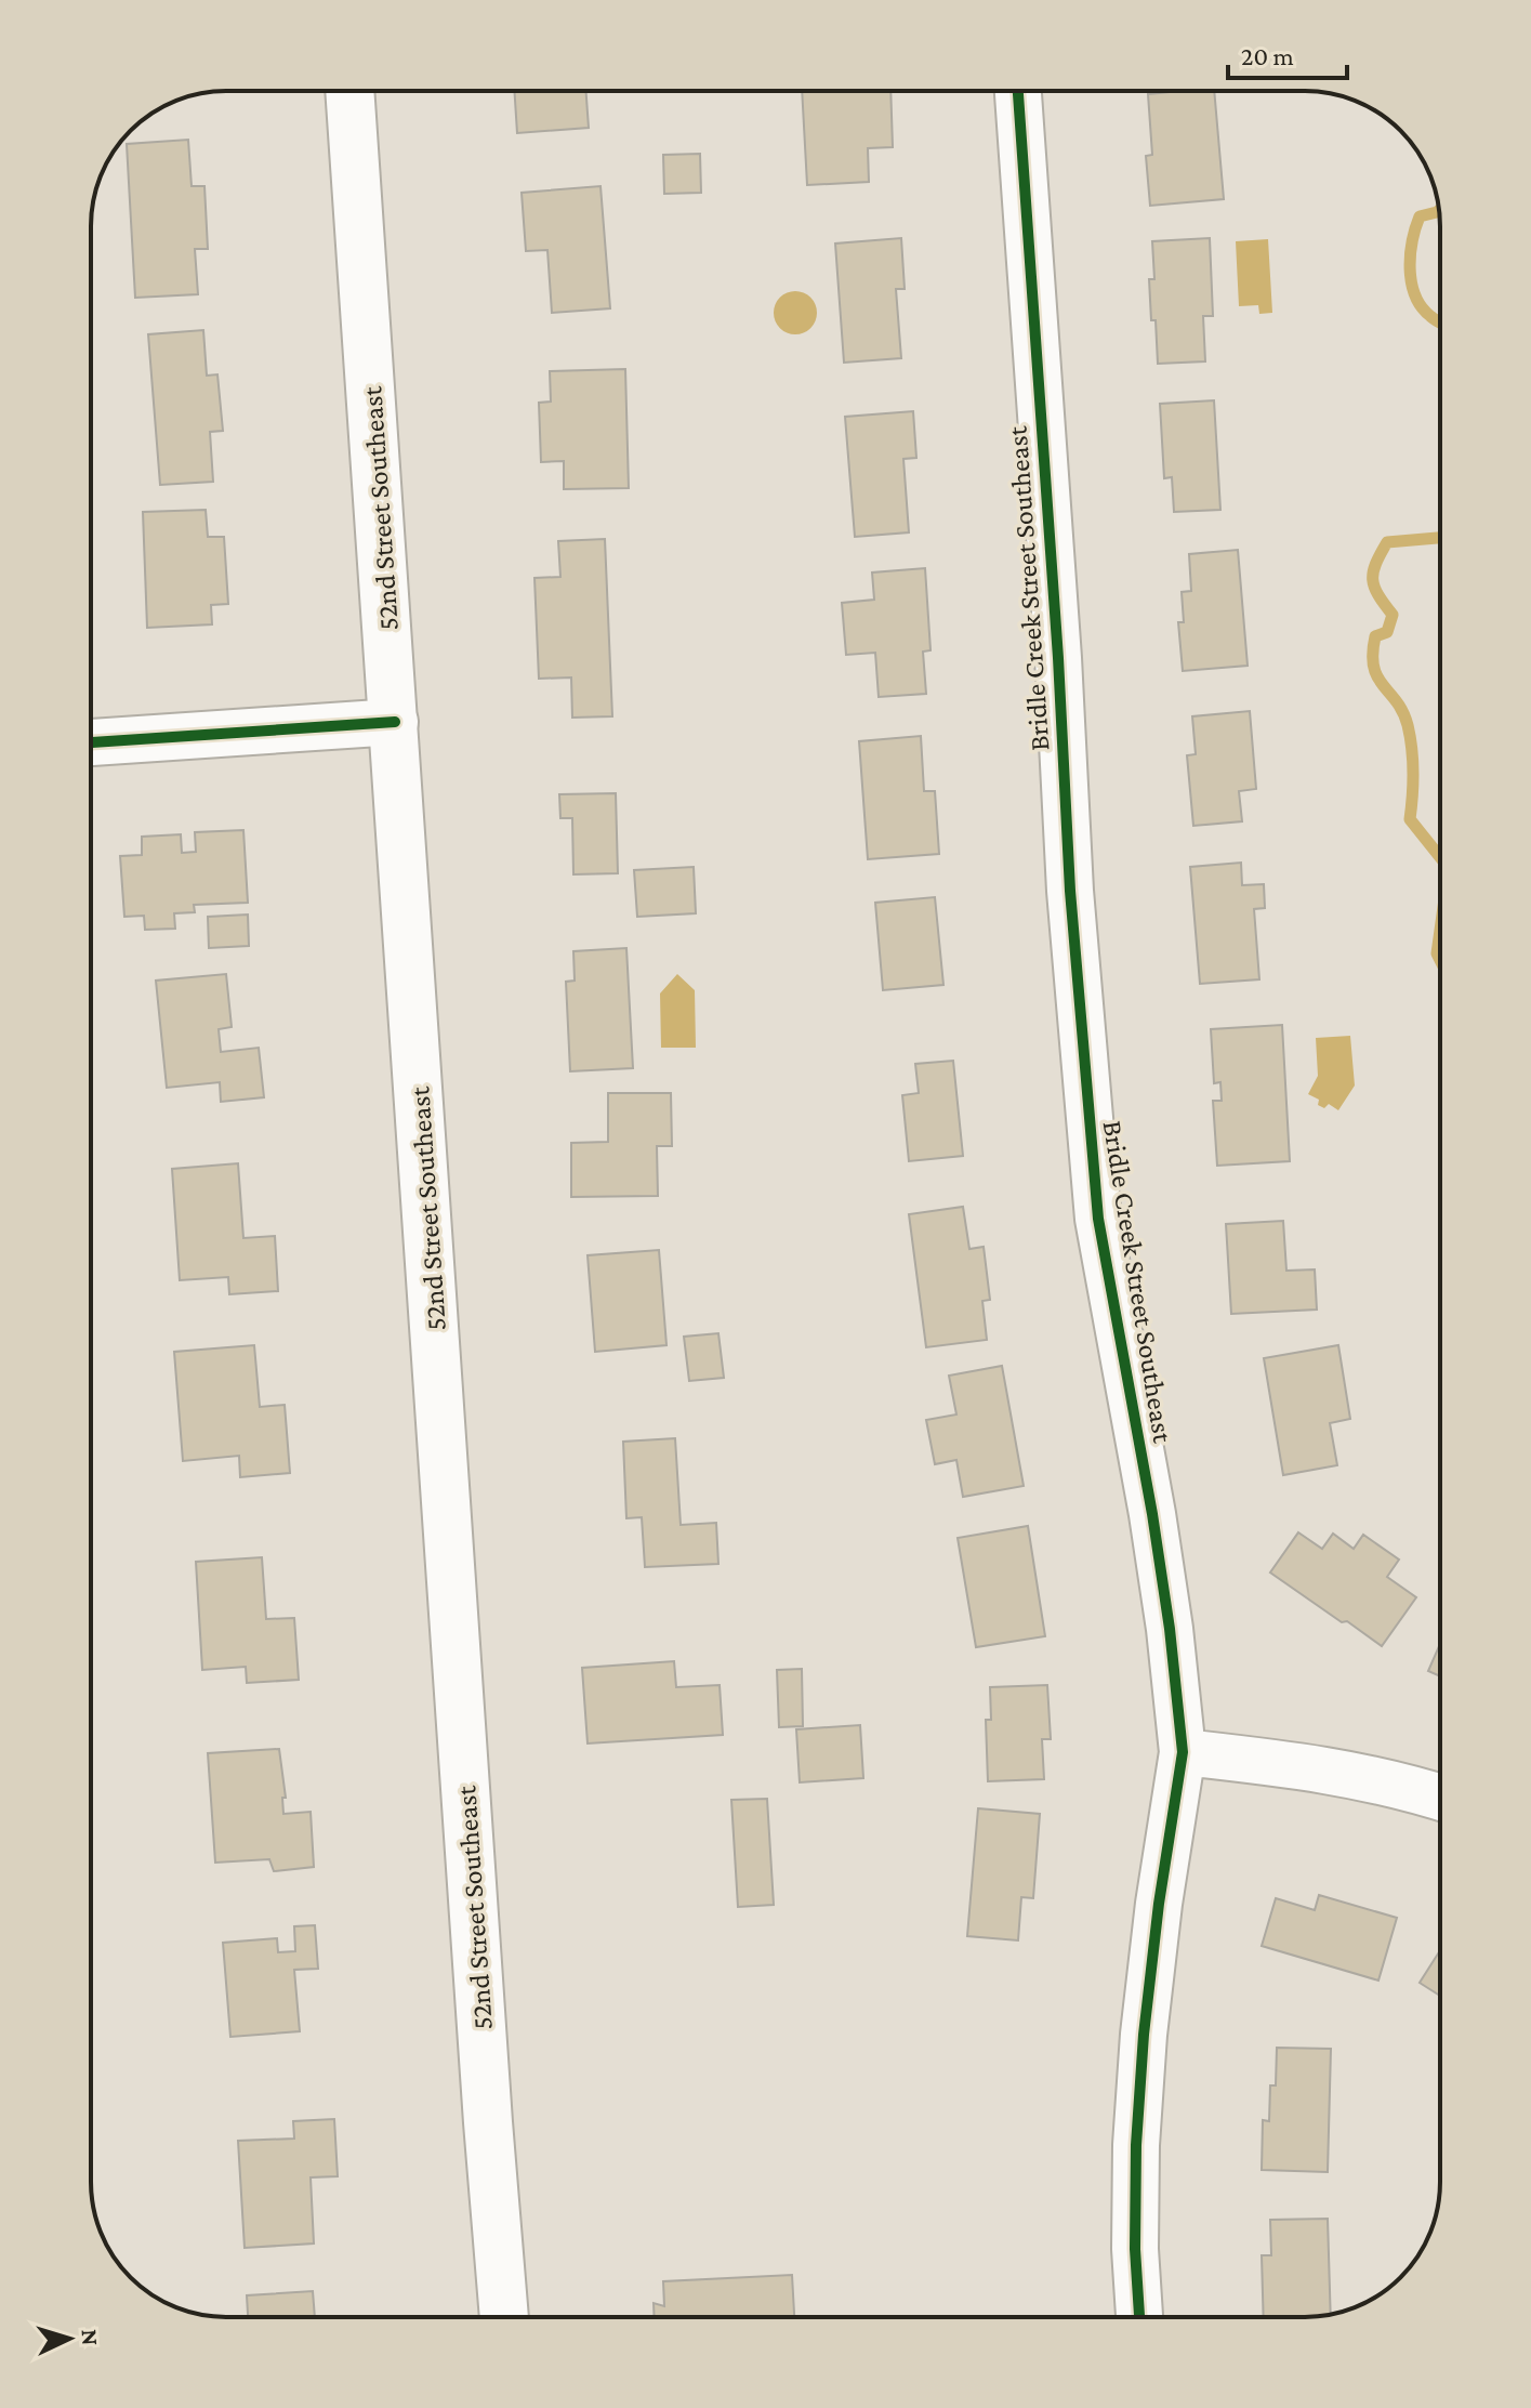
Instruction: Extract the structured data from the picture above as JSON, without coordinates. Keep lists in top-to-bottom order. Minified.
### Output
{"streets":{"main road":["52nd Street Southeast"],"street":["Bridle Creek Street Southeast"]},"scale_bar":"20 m","north":"right"}
